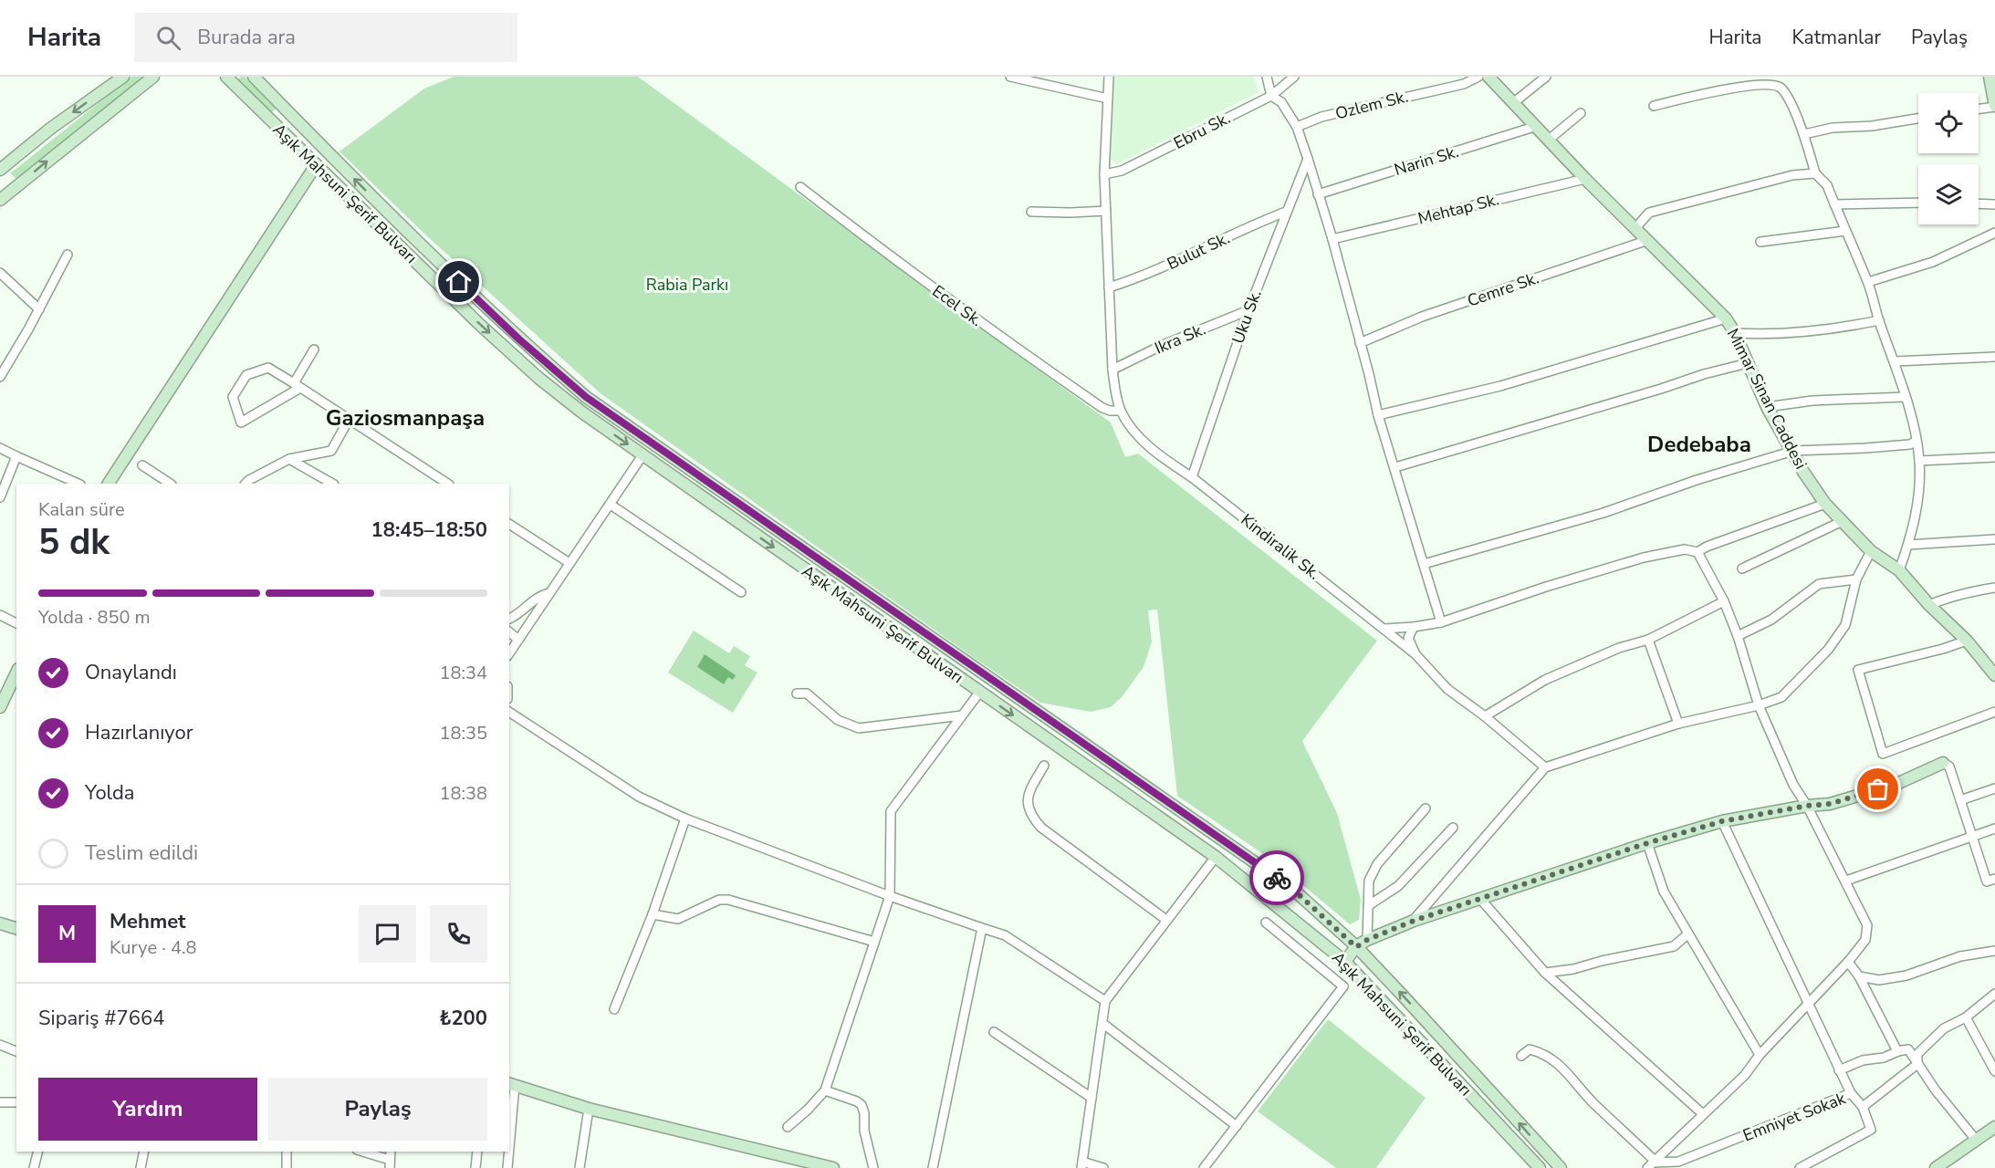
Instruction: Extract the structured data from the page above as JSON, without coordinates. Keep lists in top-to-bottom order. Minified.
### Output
{"streets":{"main road":["Aşık Mahsuni Şerif Bulvarı","Mimar Sinan Caddesi"],"street":["Ozlem Sk.","Ebru Sk.","Narin Sk.","Mehtap Sk.","Bulut Sk.","Cemre Sk.","Ecel Sk.","Uku Sk.","Ikra Sk.","Kindiralik Sk.","Emniyet Sokak"]},"crossings":[["Ebru Sk.","Kindiralik Sk."],["Narin Sk.","Mimar Sinan Caddesi"],["Mehtap Sk.","Mimar Sinan Caddesi"],["Bulut Sk.","Uku Sk."],["Bulut Sk.","Kindiralik Sk."],["Cemre Sk.","Mimar Sinan Caddesi"],["Ecel Sk.","Kindiralik Sk."],["Uku Sk.","Ikra Sk."],["Uku Sk.","Kindiralik Sk."],["Ikra Sk.","Kindiralik Sk."]],"districts":["Gaziosmanpaşa","Dedebaba"],"parks":["Rabia Parkı"],"page":{"header":"Harita","search":"Burada ara","nav":["Harita","Katmanlar","Paylaş"],"heading":["5 dk","Kalan süre","18:45–18:50"],"panel":["Mehmet","Kurye · 4.8","Sipariş #7664","₺200"],"bar":"Yolda · 850 m","list":[["Onaylandı","18:34"],["Hazırlanıyor","18:35"],["Yolda","18:38"],"Teslim edildi"],"round":"M","buttons":["Yardım","Paylaş"]}}
